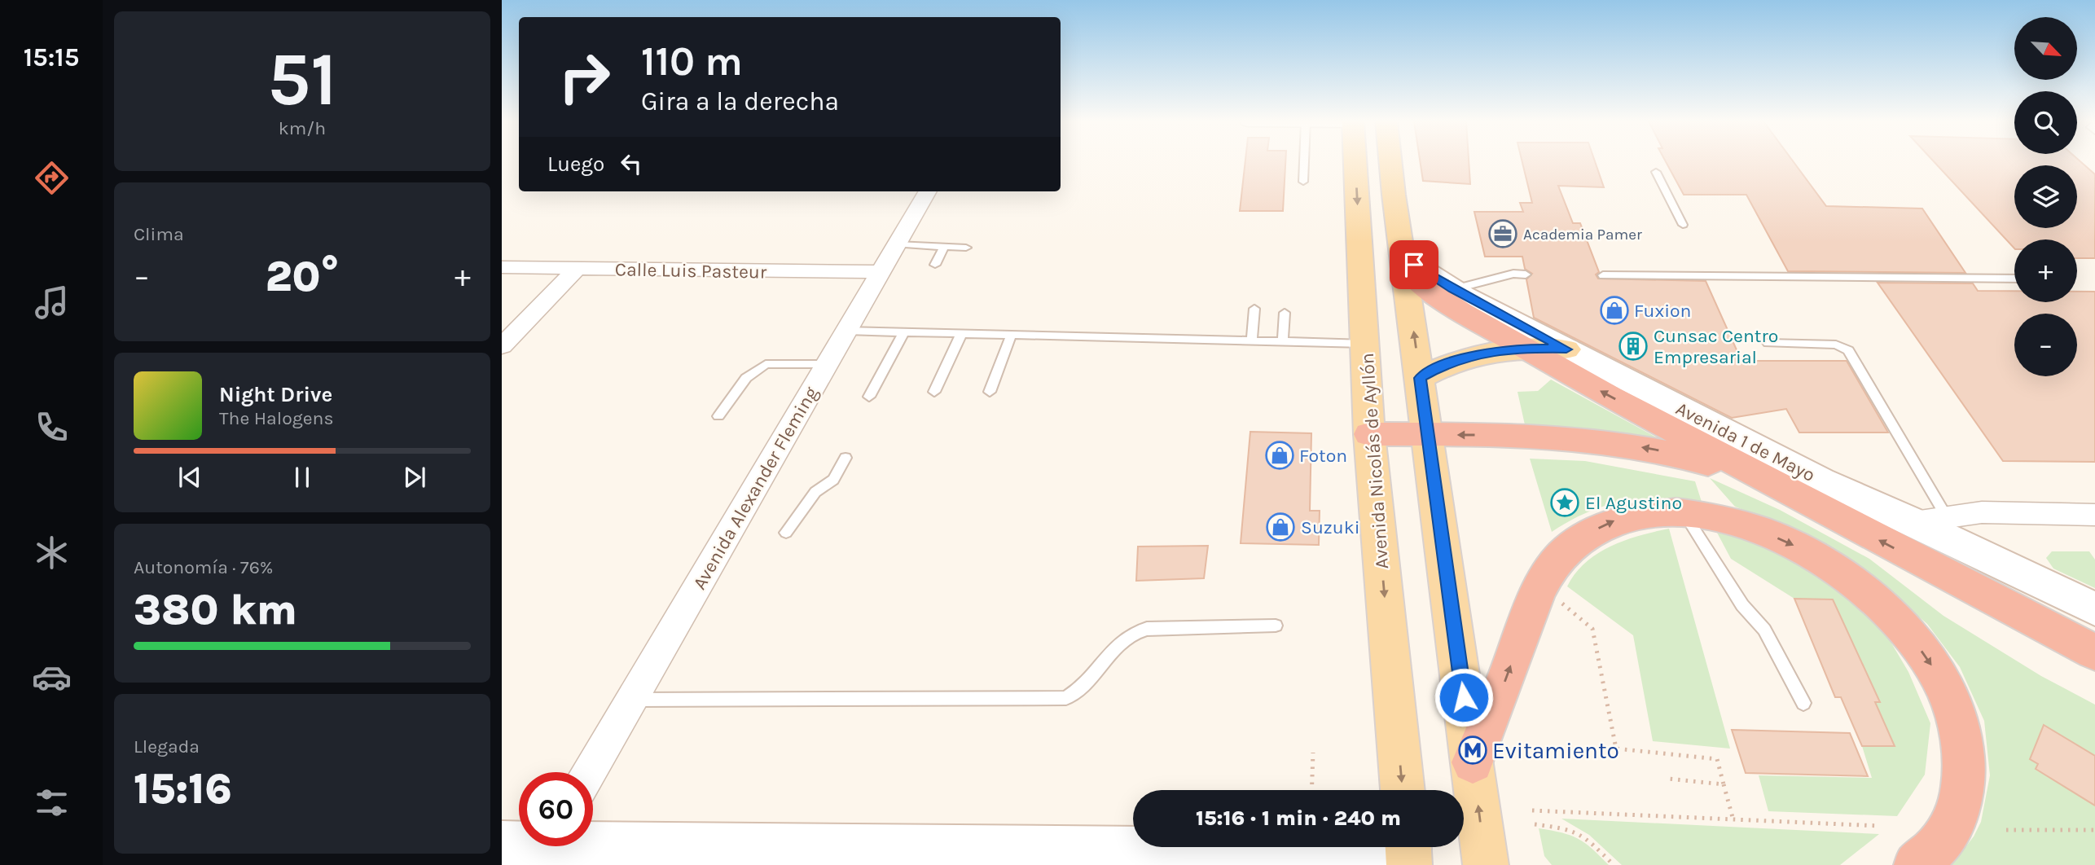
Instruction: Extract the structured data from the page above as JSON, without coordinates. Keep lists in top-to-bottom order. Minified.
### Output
{"streets":{"main road":["Avenida Nicolás de Ayllón"],"street":["Calle Luis Pasteur","Avenida 1 de Mayo","Avenida Alexander Fleming"]},"crossings":[["Calle Luis Pasteur","Avenida Alexander Fleming"]],"places":{"office":["Academia Pamer"],"shop":["Fuxion","Foton","Suzuki"],"building":["Cunsac Centro Empresarial"],"place":["El Agustino"],"metro station":["Evitamiento"]},"north":"bottom right","page":{"tabs":"15:15","tile":[["51","km/h"],"Clima",["Autonomía · 76%","380 km"],["Llegada","15:16"]],"map_buttons":["+","−"],"turn":["110 m","Gira a la derecha"],"then":"Luego","heat":["−","20°","+"],"song":["Night Drive","The Halogens"],"limit":"60","trip":"15:16 · 1 min · 240 m"}}
